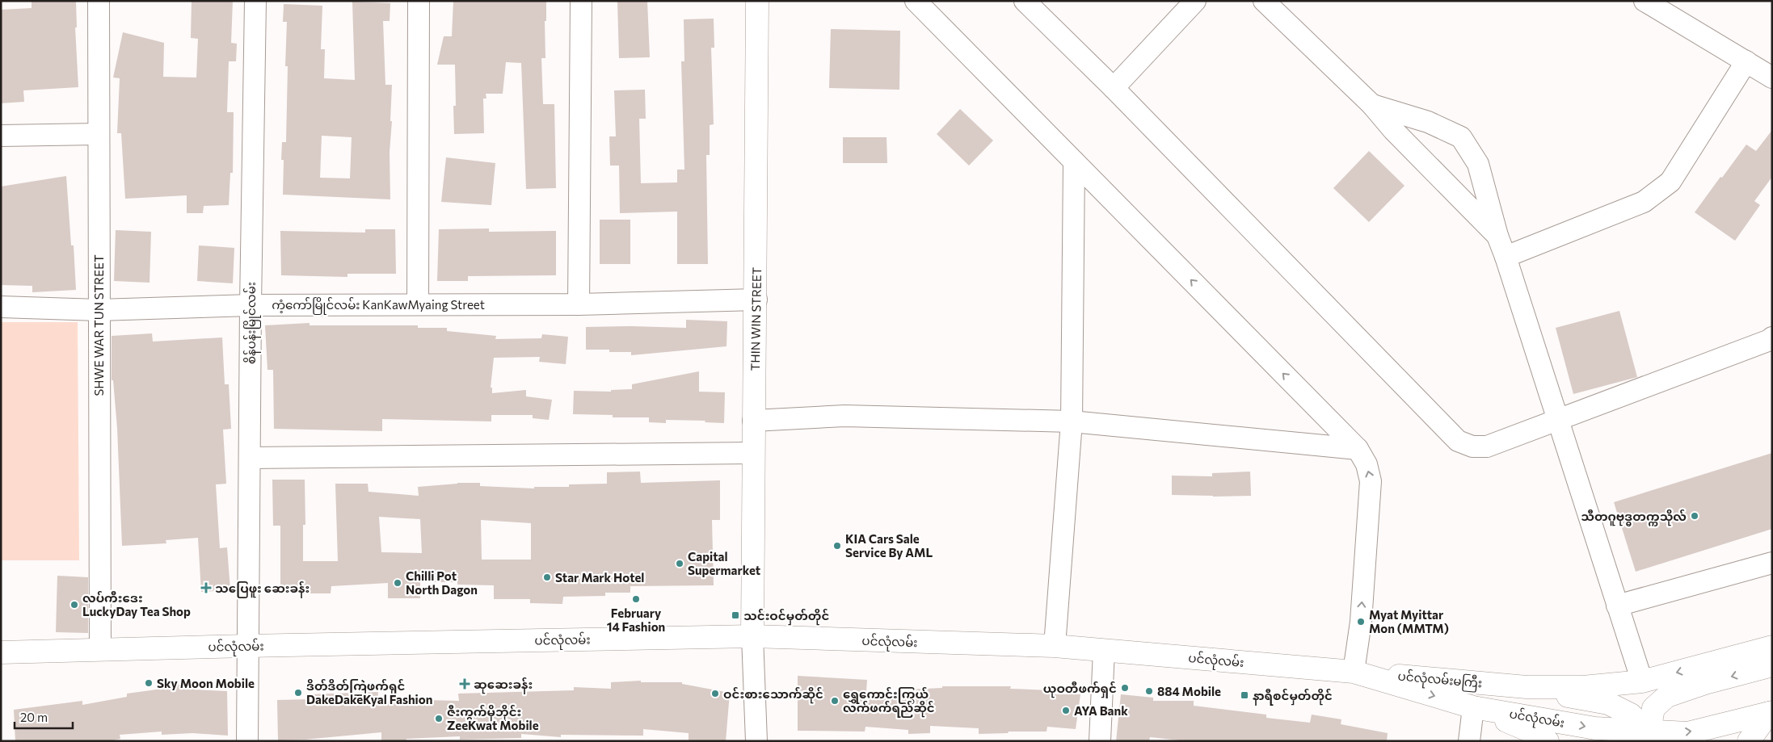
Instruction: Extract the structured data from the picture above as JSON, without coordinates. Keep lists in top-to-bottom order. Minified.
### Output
{"streets":{"main road":["THIN WIN STREET","ပင်လုံလမ်း","ပင်လုံလမ်းမကြီး"],"street":["ကံ့ကော်မြိုင်လမ်း KanKawMyaing Street","စိန်ပန်းမြိုင်လမ်း","SHWE WAR TUN STREET"]},"crossings":[["ကံ့ကော်မြိုင်လမ်း KanKawMyaing Street","THIN WIN STREET"],["ကံ့ကော်မြိုင်လမ်း KanKawMyaing Street","စိန်ပန်းမြိုင်လမ်း"],["ကံ့ကော်မြိုင်လမ်း KanKawMyaing Street","SHWE WAR TUN STREET"],["THIN WIN STREET","ပင်လုံလမ်း"],["စိန်ပန်းမြိုင်လမ်း","ပင်လုံလမ်း"],["SHWE WAR TUN STREET","ပင်လုံလမ်း"],["ပင်လုံလမ်း","ပင်လုံလမ်းမကြီး"]],"places":{"other":["သီတဂူဗုဒ္ဓတက္ကသိုလ်","KIA Cars Sale Service By AML","Capital Supermarket","Star Mark Hotel","Chilli Pot North Dagon","February 14 Fashion","လပ်ကီးဒေး LuckyDay Tea Shop","Myat Myittar Mon (MMTM)","Sky Moon Mobile","ယုဝတီဖက်ရှင်","884 Mobile","ဒိတ်ဒိတ်ကြဲဖက်ရှင် DakeDakeKyal Fashion","ဝင်းစားသောက်ဆိုင်","ရွှေကောင်းကြွယ် လက်ဖက်ရည်ဆိုင်","AYA Bank","ဇီးကွက်မိုဘိုင်း ZeeKwat Mobile"],"health":["သပြေဖူး ဆေးခန်း","ဆုဆေးခန်း"],"transit":["သင်းဝင်မှတ်တိုင်","နာရီစင်မှတ်တိုင်"]},"scale_bar":"20 m"}
